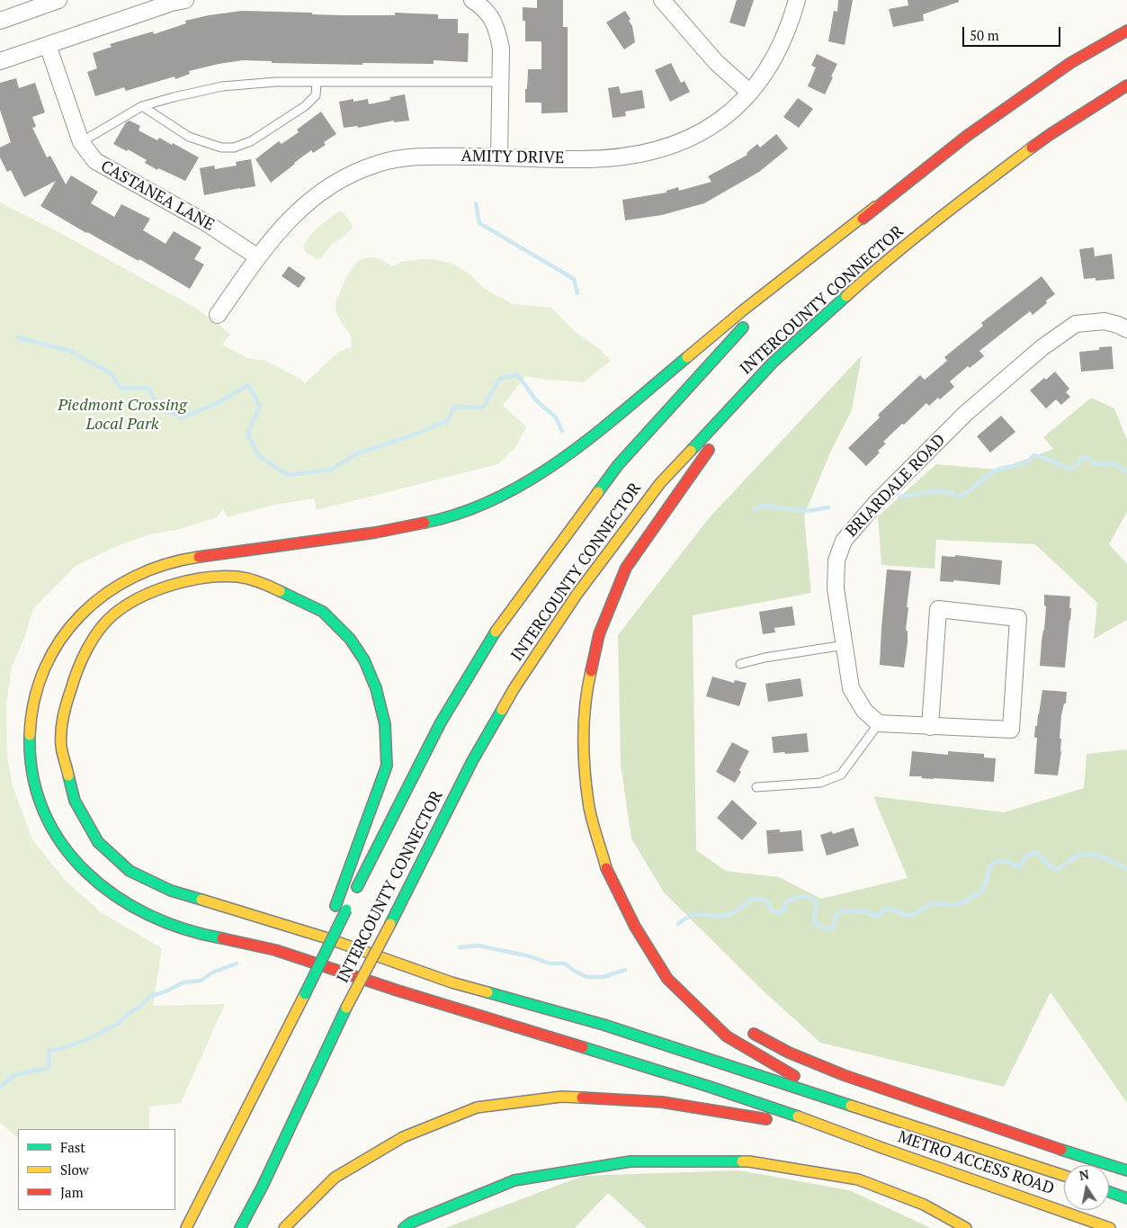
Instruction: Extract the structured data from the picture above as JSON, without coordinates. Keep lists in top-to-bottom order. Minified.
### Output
{"streets":{"highway":["INTERCOUNTY CONNECTOR","METRO ACCESS ROAD"],"street":["AMITY DRIVE","CASTANEA LANE","BRIARDALE ROAD"]},"crossings":[["AMITY DRIVE","CASTANEA LANE"]],"parks":["Piedmont Crossing Local Park"],"legend":["Fast","Slow","Jam"],"scale_bar":"50 m","north":"top"}
